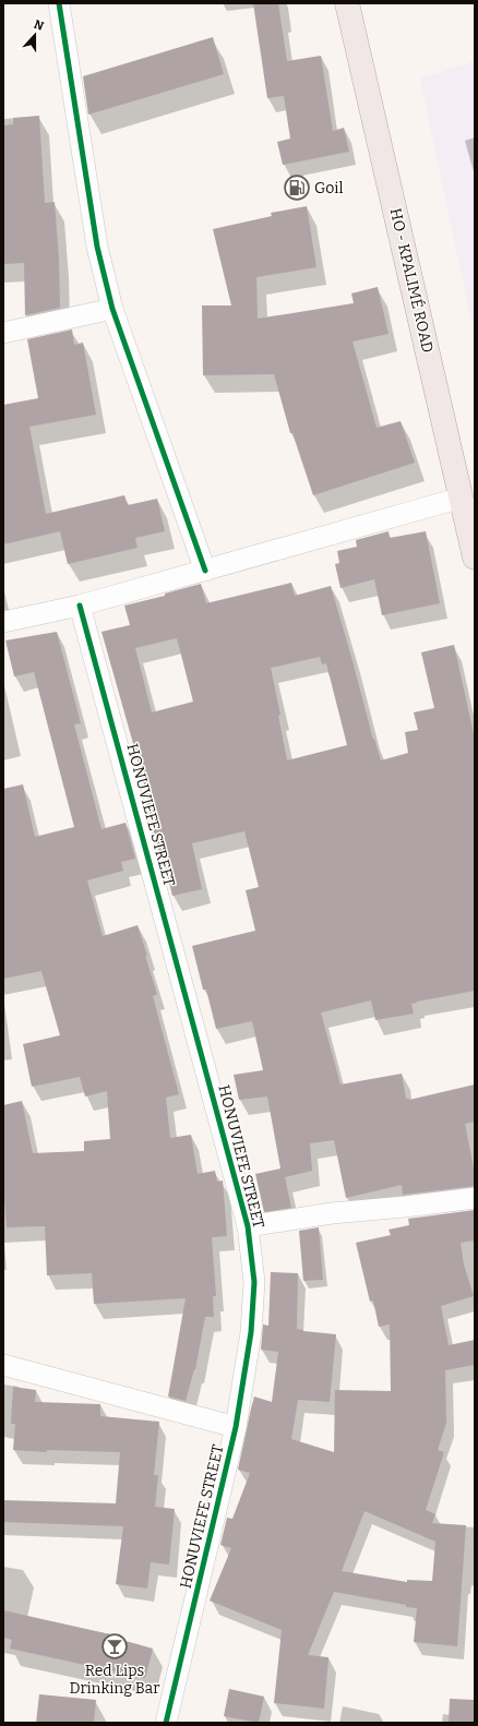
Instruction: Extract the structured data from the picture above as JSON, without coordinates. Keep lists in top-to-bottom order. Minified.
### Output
{"streets":{"main road":["HO - KPALIMÉ ROAD"],"street":["HONUVIEFE STREET"]},"places":{"fuel station":["Goil"],"bar":["Red Lips Drinking Bar"]},"north":"top"}
